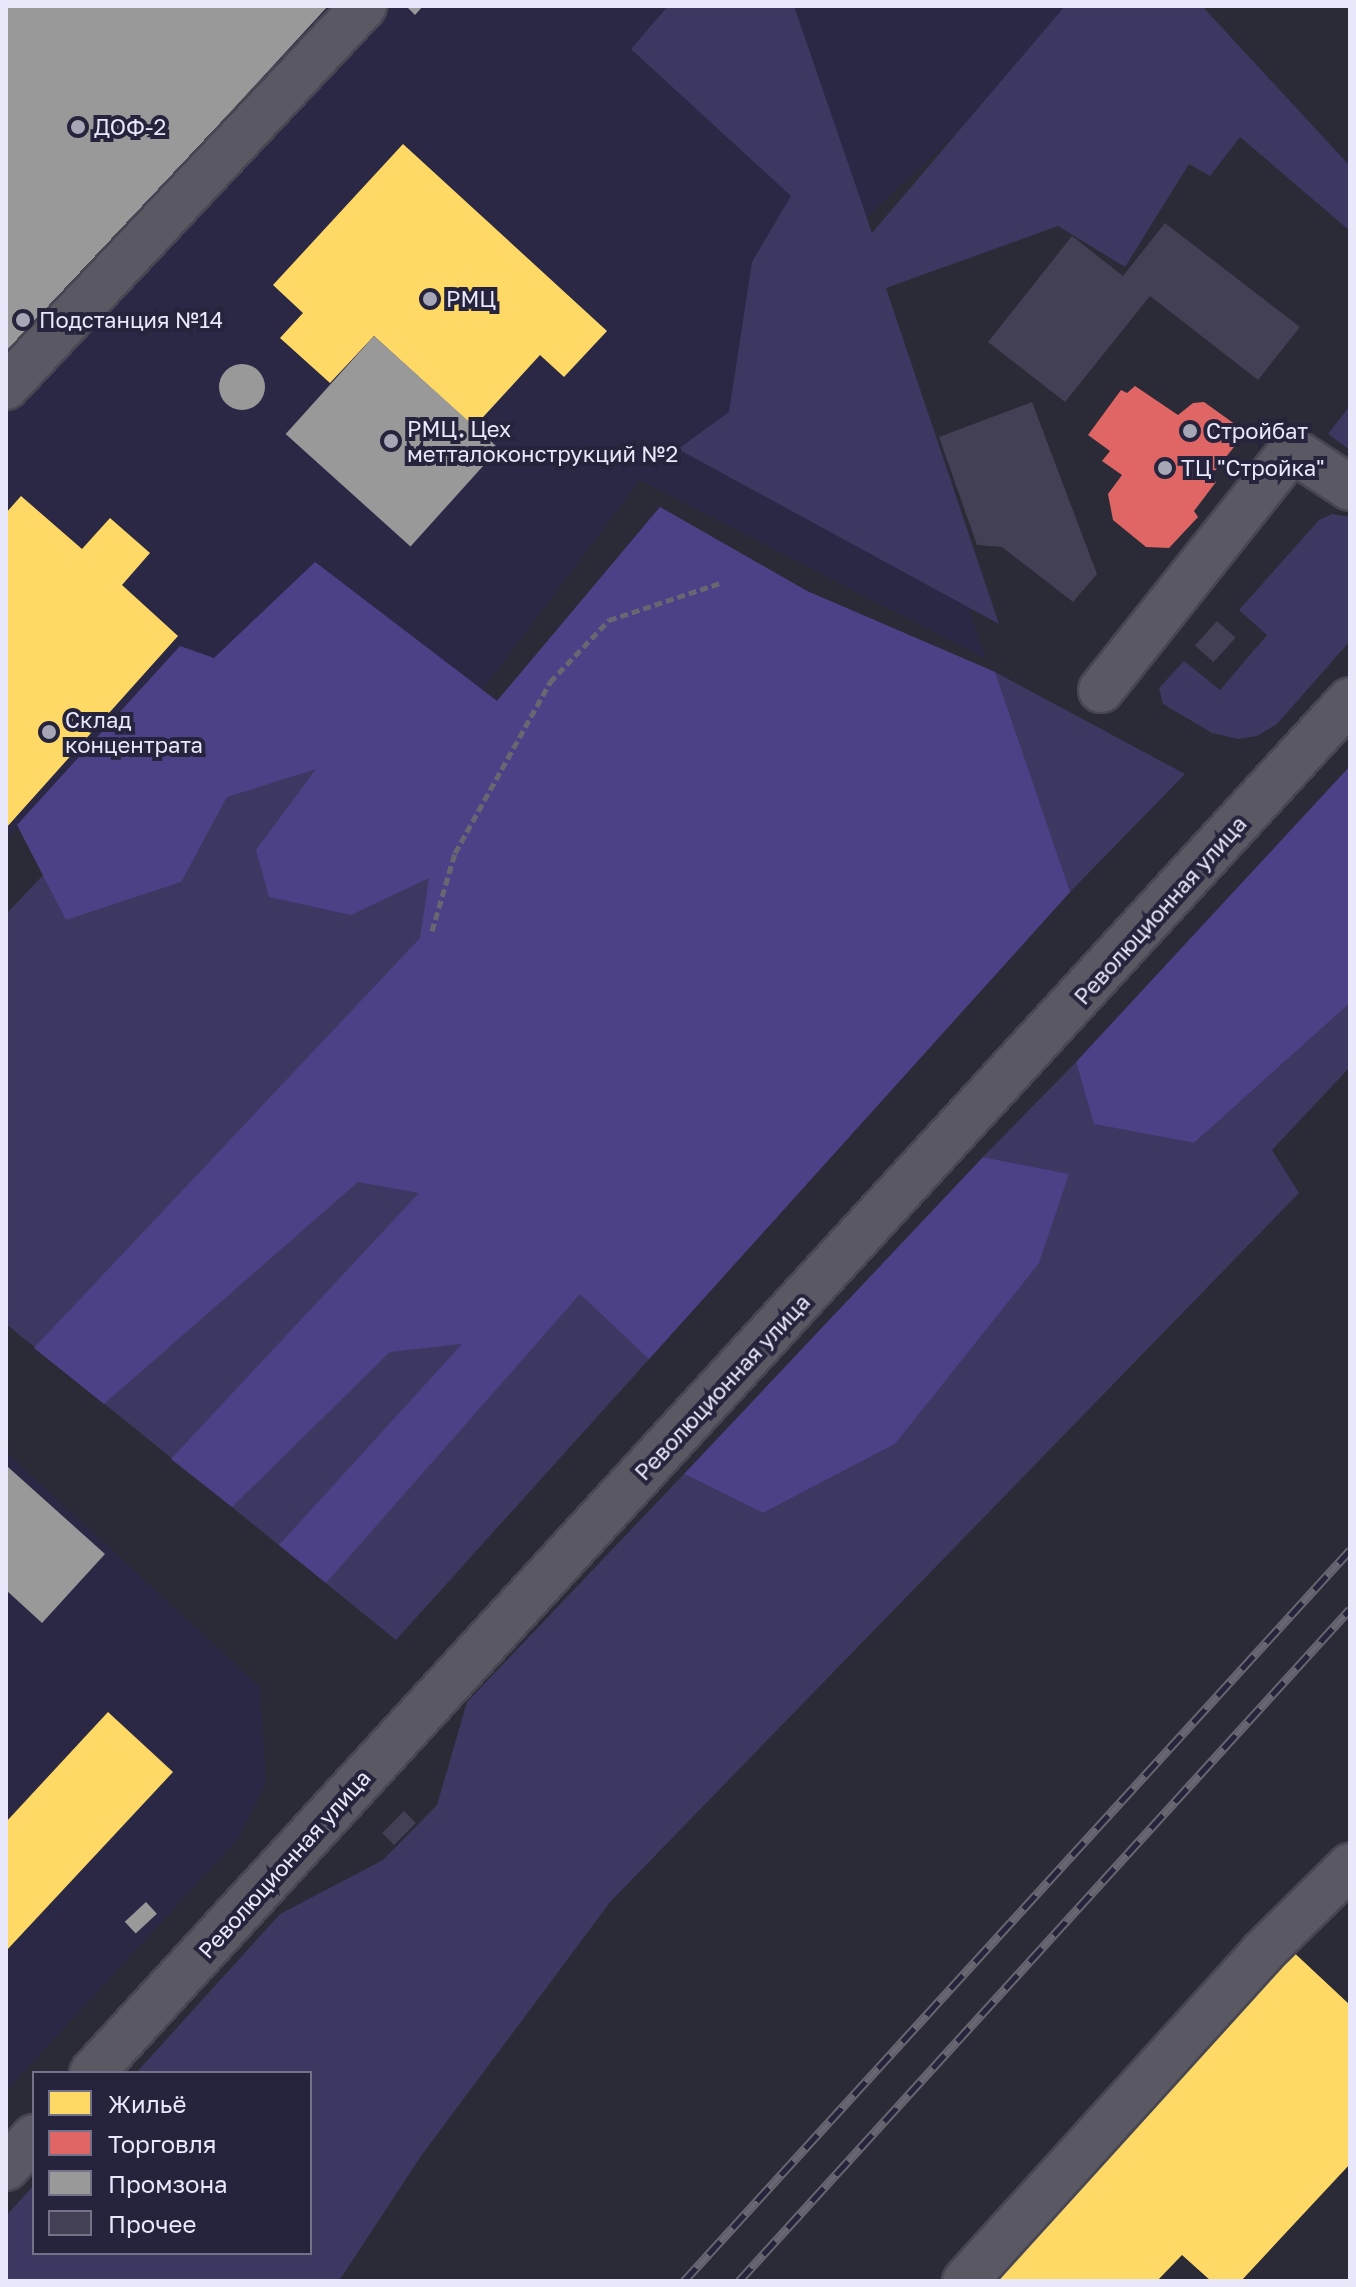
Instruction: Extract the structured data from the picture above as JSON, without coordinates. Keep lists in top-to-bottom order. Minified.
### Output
{"streets":{"street":["Революционная улица"]},"places":["ДОФ-2","РМЦ","Подстанция №14","Стройбат","РМЦ. Цех метталоконструкций №2","ТЦ \"Стройка\"","Склад концентрата"],"legend":["Жильё","Торговля","Промзона","Прочее"]}
